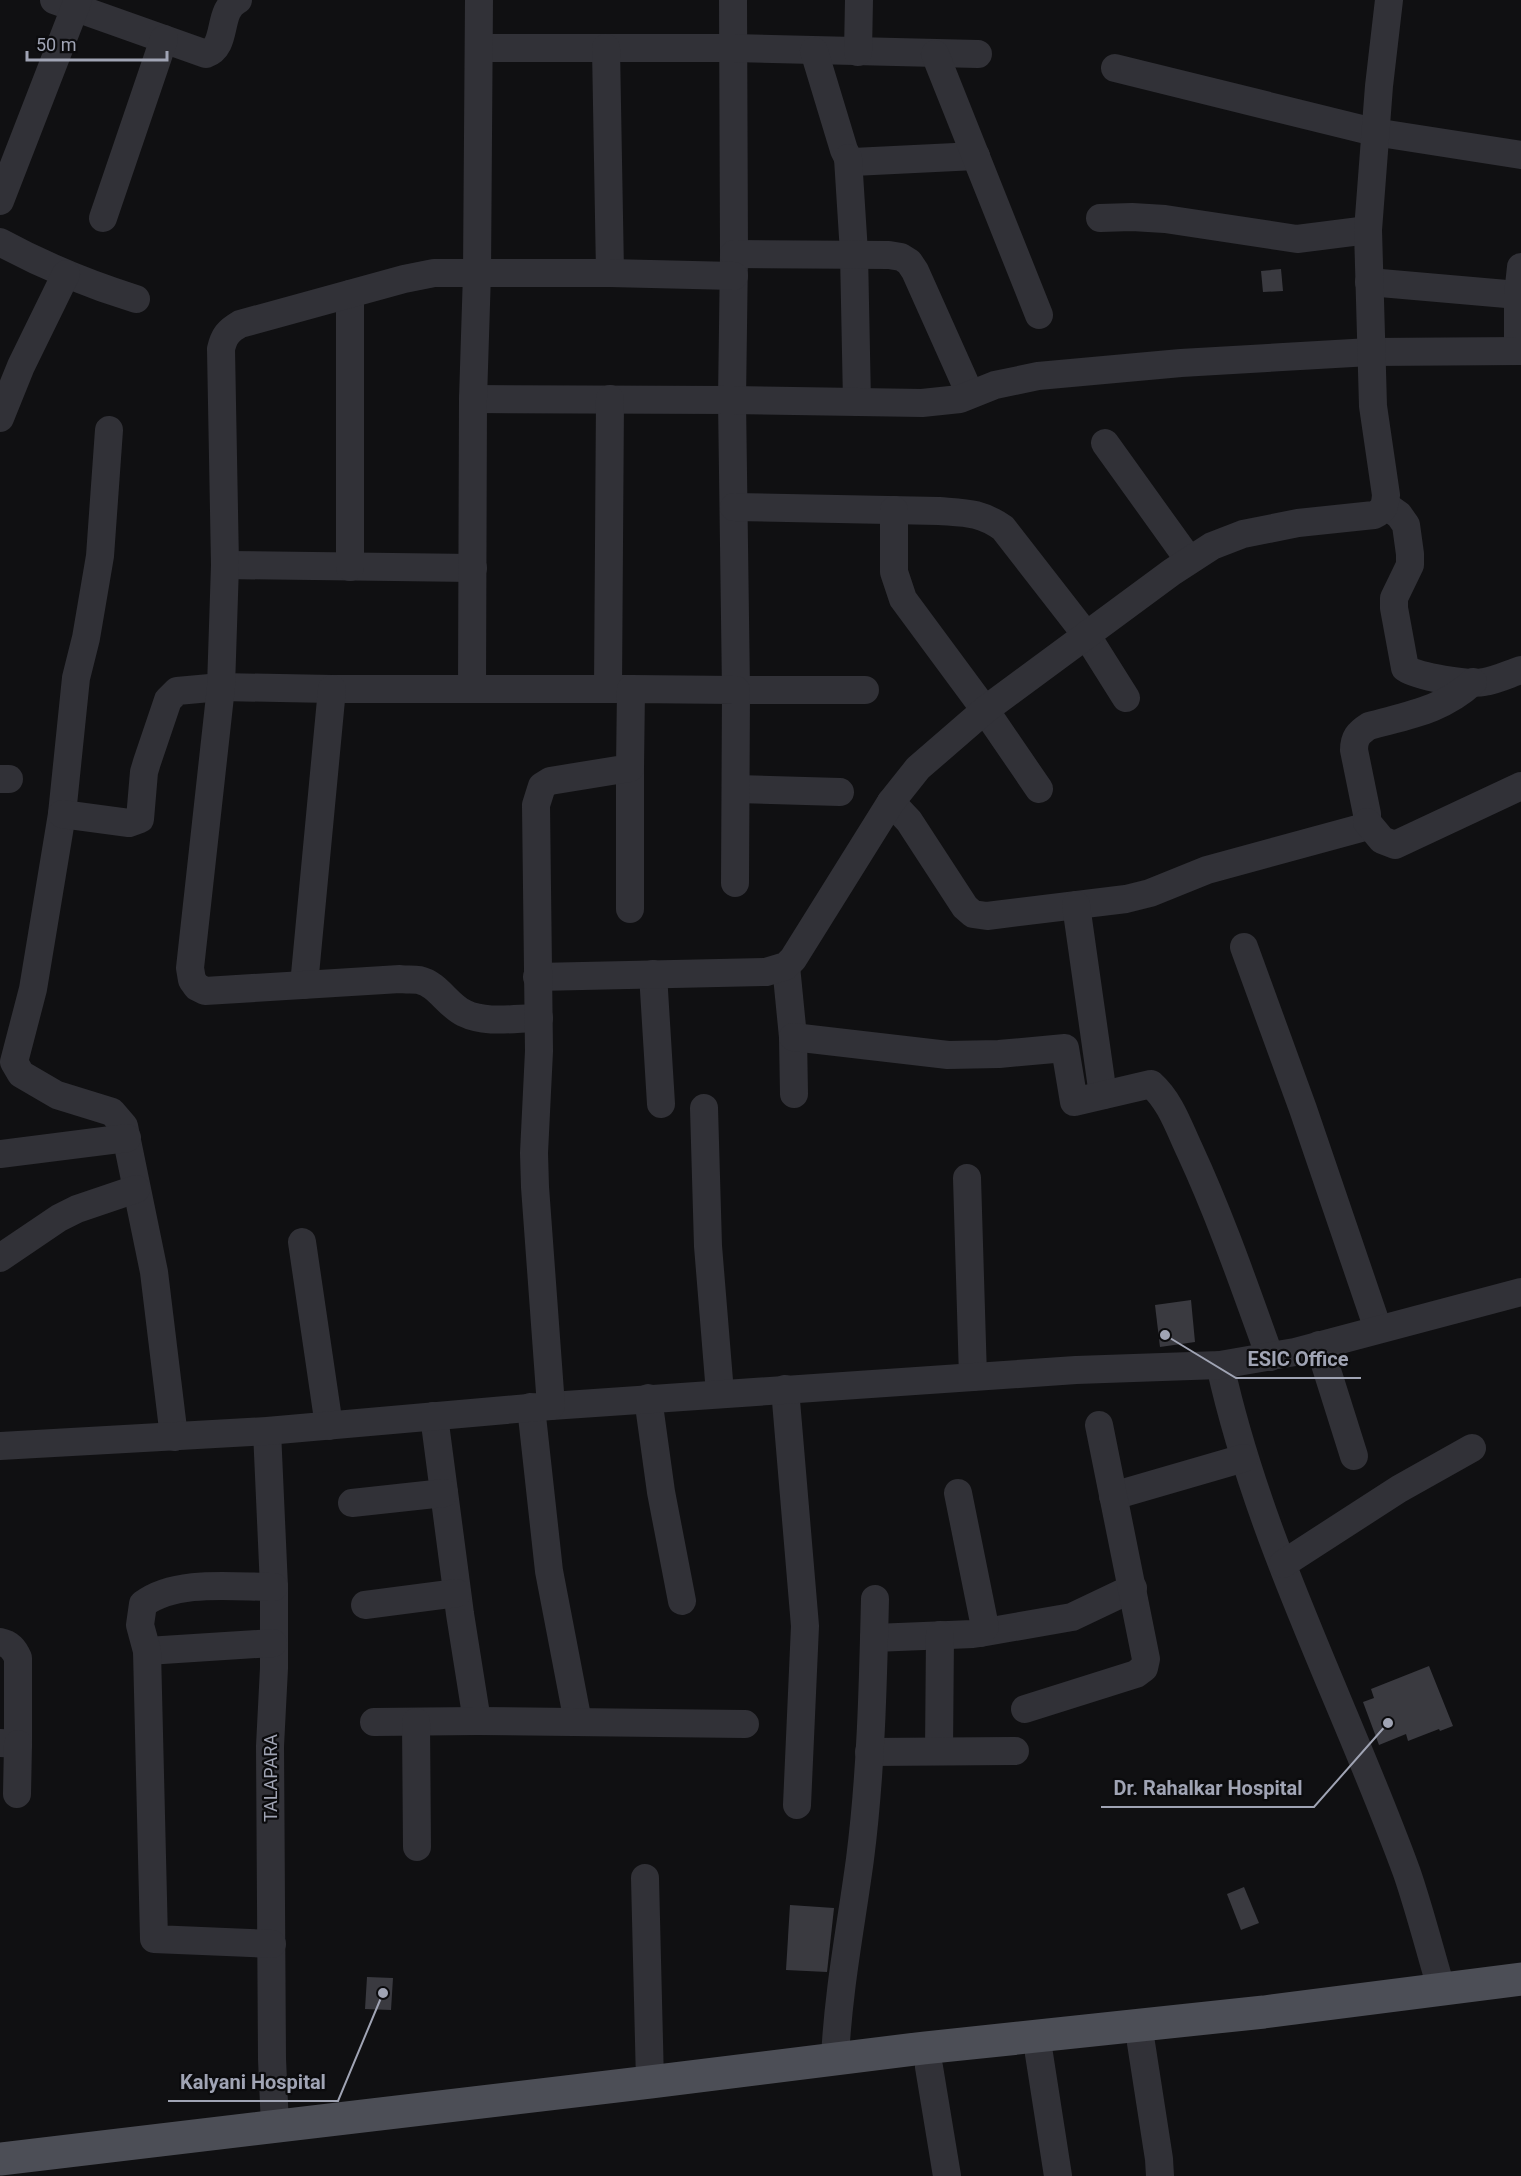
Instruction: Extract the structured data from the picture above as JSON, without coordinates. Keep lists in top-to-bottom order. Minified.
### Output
{"streets":{"street":["TALAPARA"]},"places":["ESIC Office","Dr. Rahalkar Hospital","Kalyani Hospital"],"scale_bar":"50 m"}
